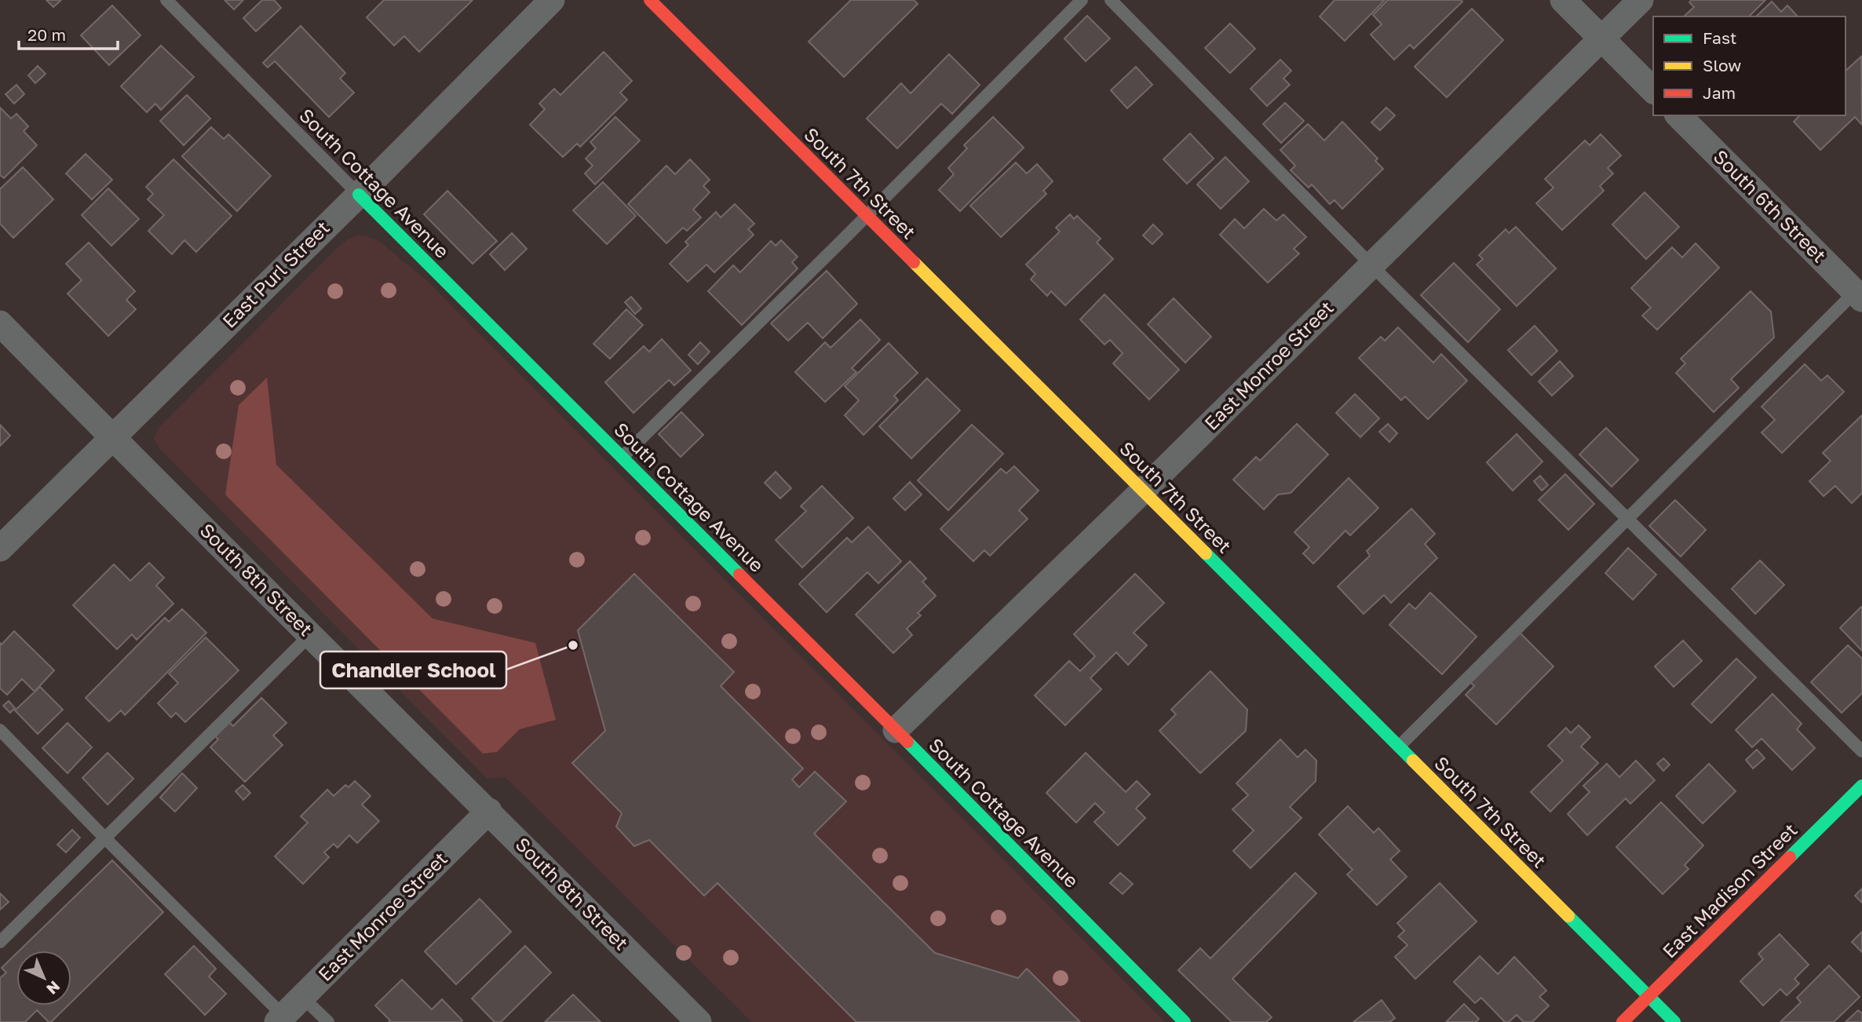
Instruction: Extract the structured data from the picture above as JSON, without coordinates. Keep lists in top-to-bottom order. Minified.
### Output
{"streets":{"street":["South Cottage Avenue","South 7th Street","South 6th Street","East Purl Street","East Monroe Street","South 8th Street","East Madison Street"]},"crossings":[["South Cottage Avenue","East Purl Street"],["South Cottage Avenue","East Monroe Street"],["South 7th Street","East Monroe Street"],["South 7th Street","East Madison Street"],["East Purl Street","South 8th Street"],["East Monroe Street","South 8th Street"]],"places":["Chandler School"],"legend":["Fast","Slow","Jam"],"scale_bar":"20 m","north":"bottom right"}
